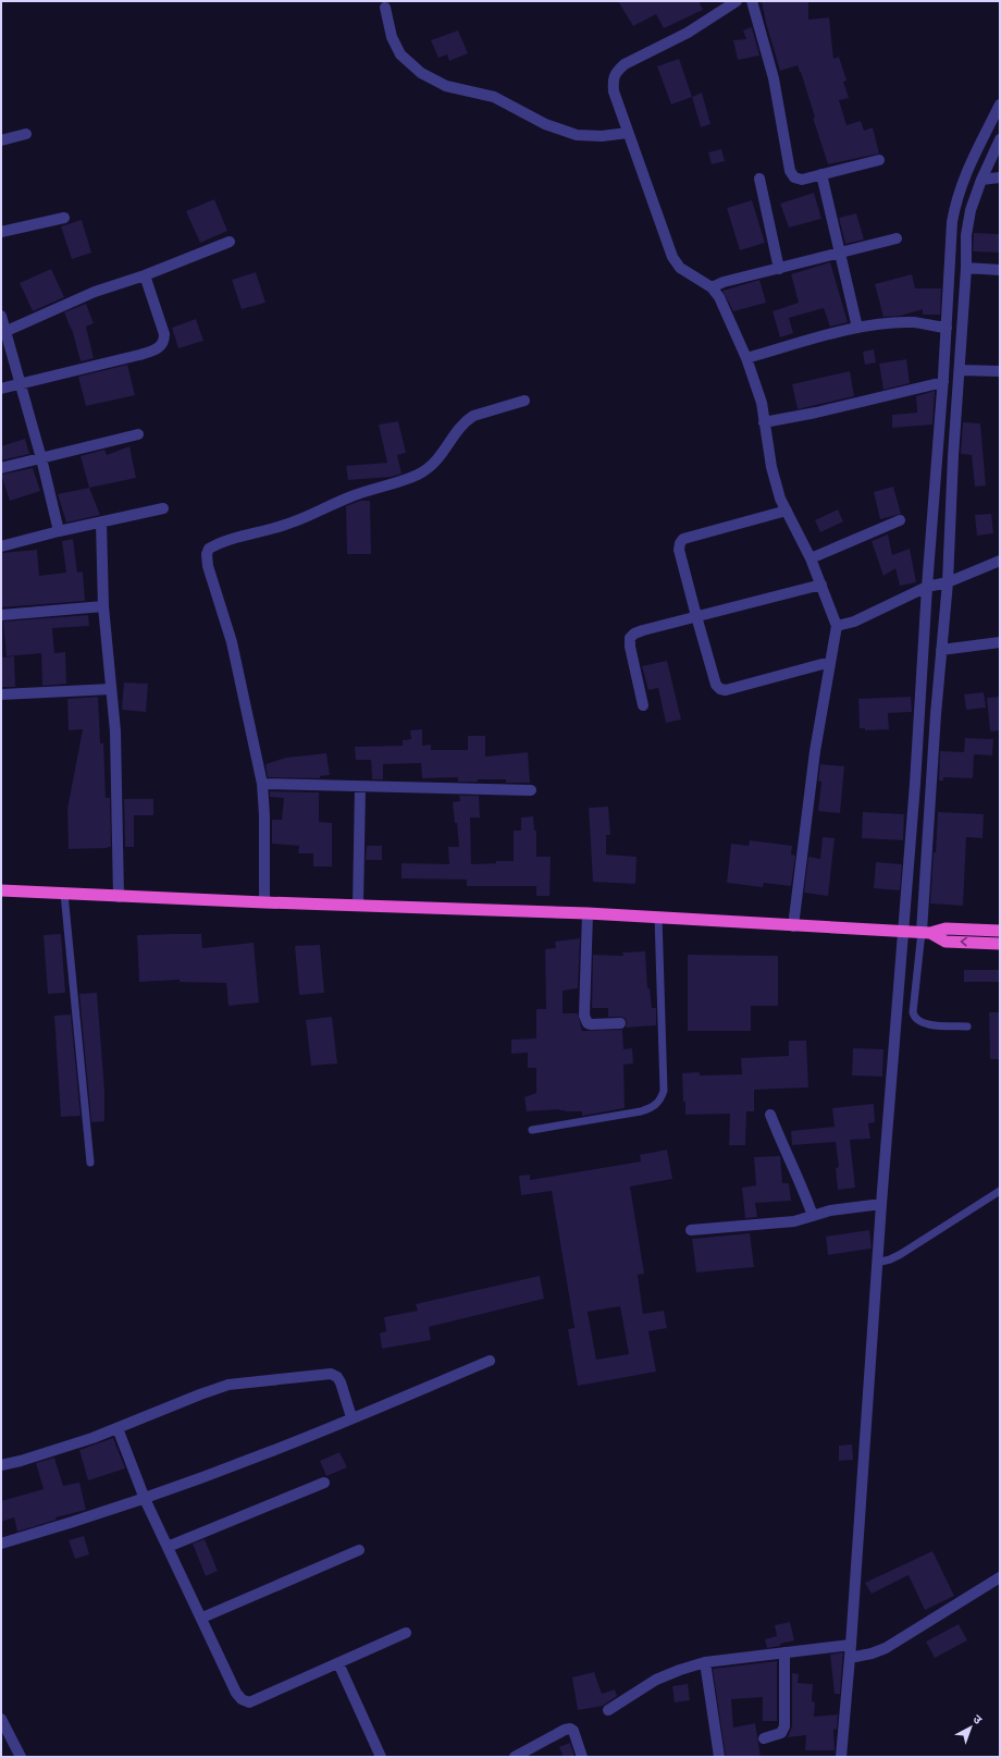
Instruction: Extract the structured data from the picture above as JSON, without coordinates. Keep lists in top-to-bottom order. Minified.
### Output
{"north":"top right"}
